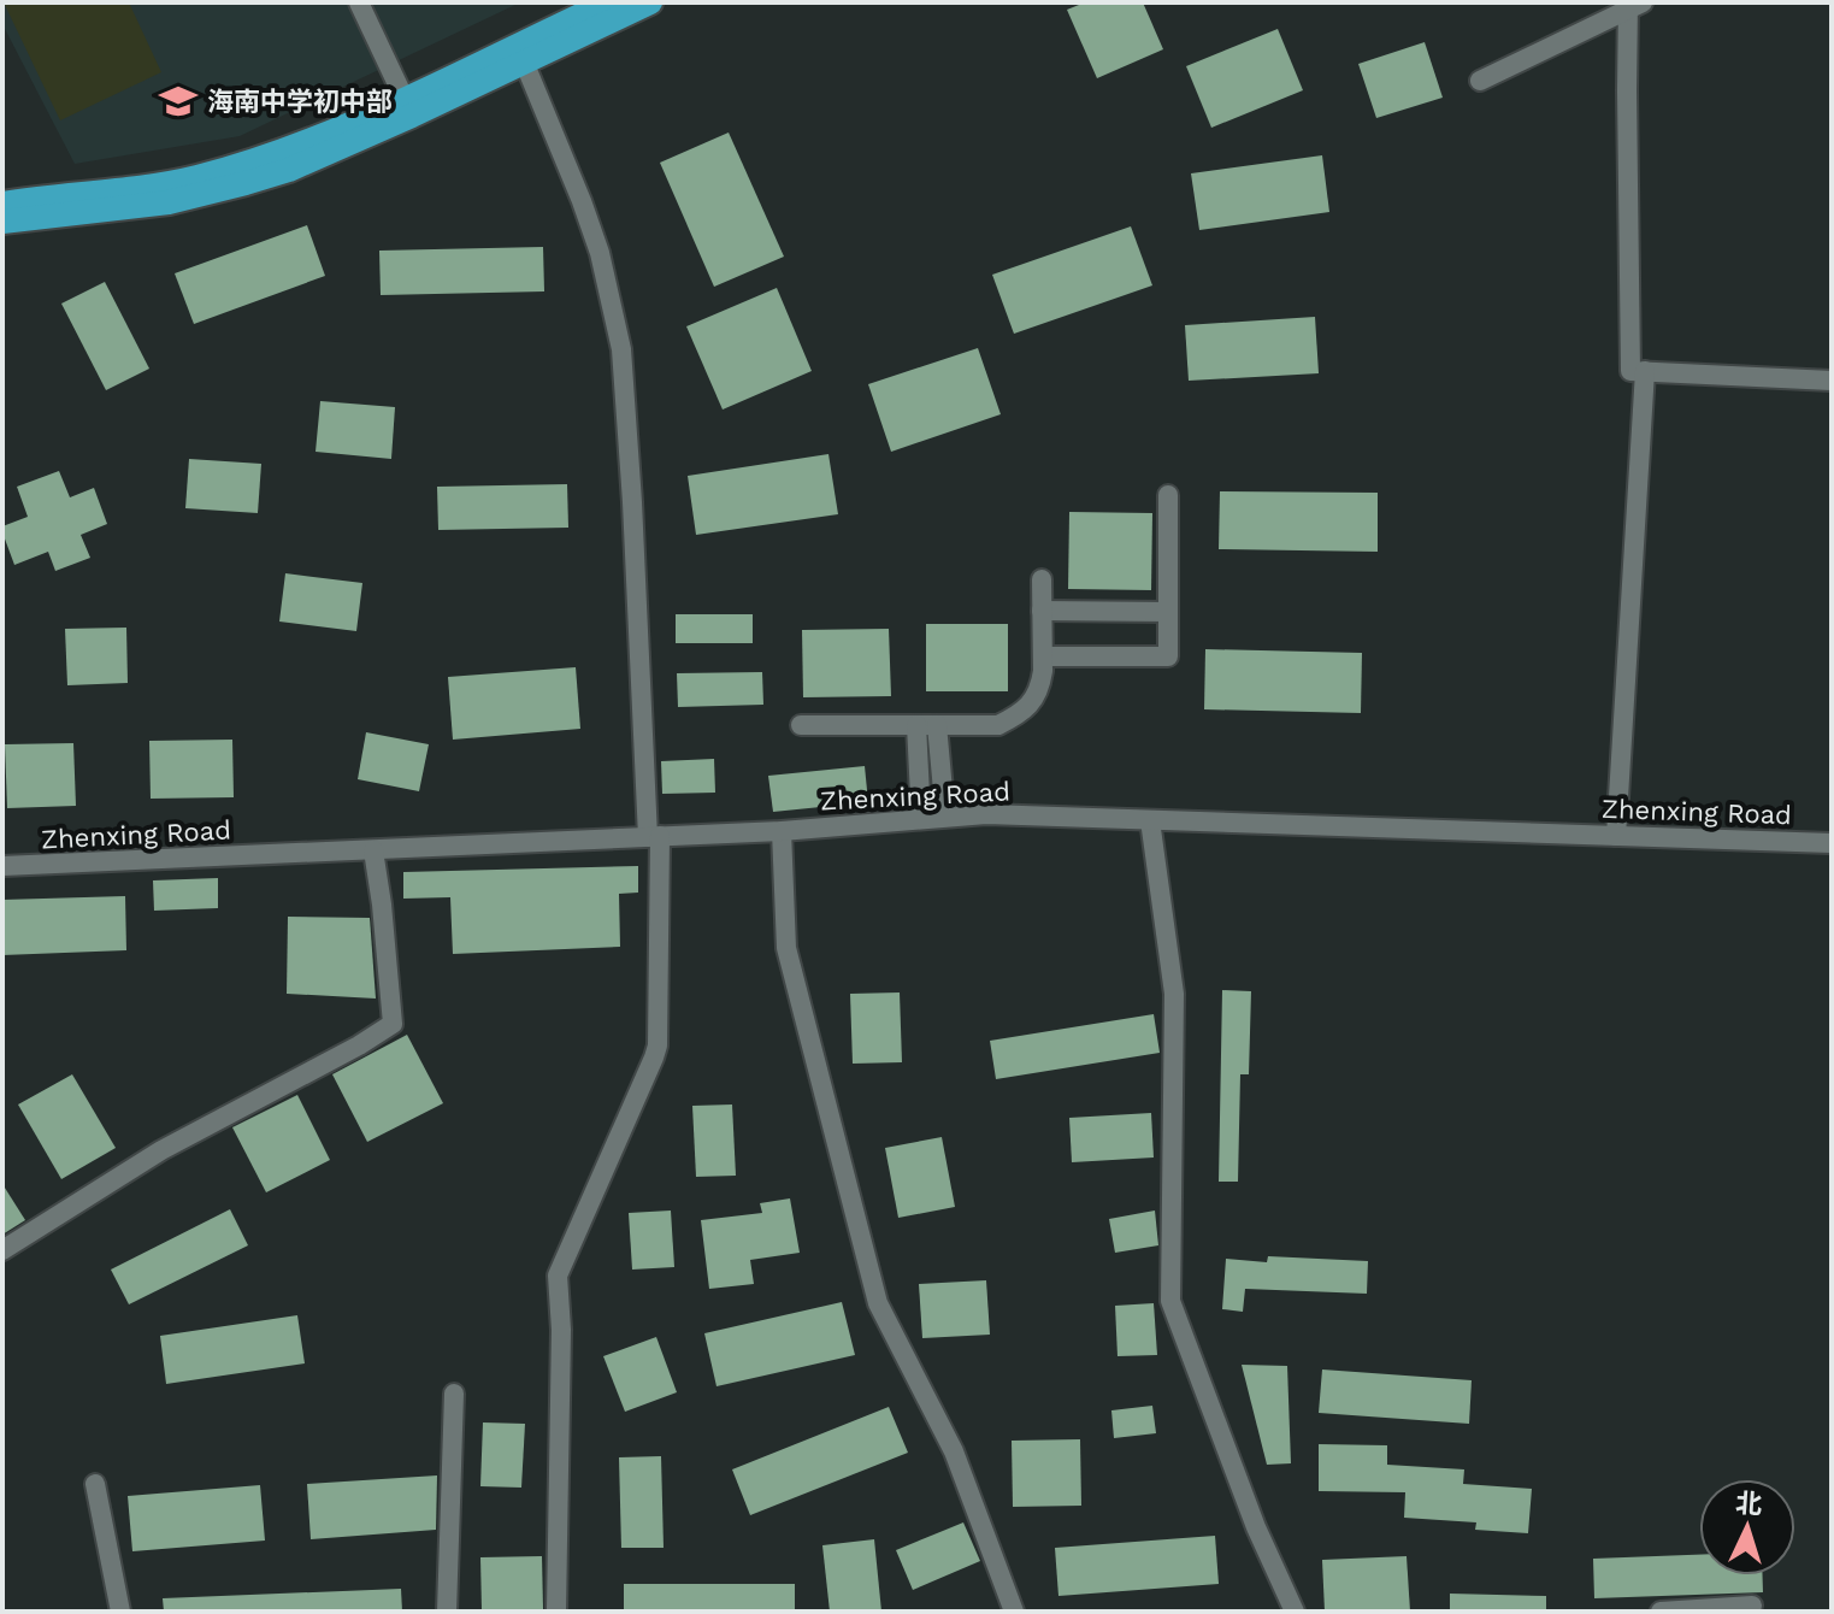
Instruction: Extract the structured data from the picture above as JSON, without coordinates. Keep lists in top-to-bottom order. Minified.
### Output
{"streets":{"street":["Zhenxing Road"]},"places":{"school or university":["海南中学初中部"]},"north":"top"}
